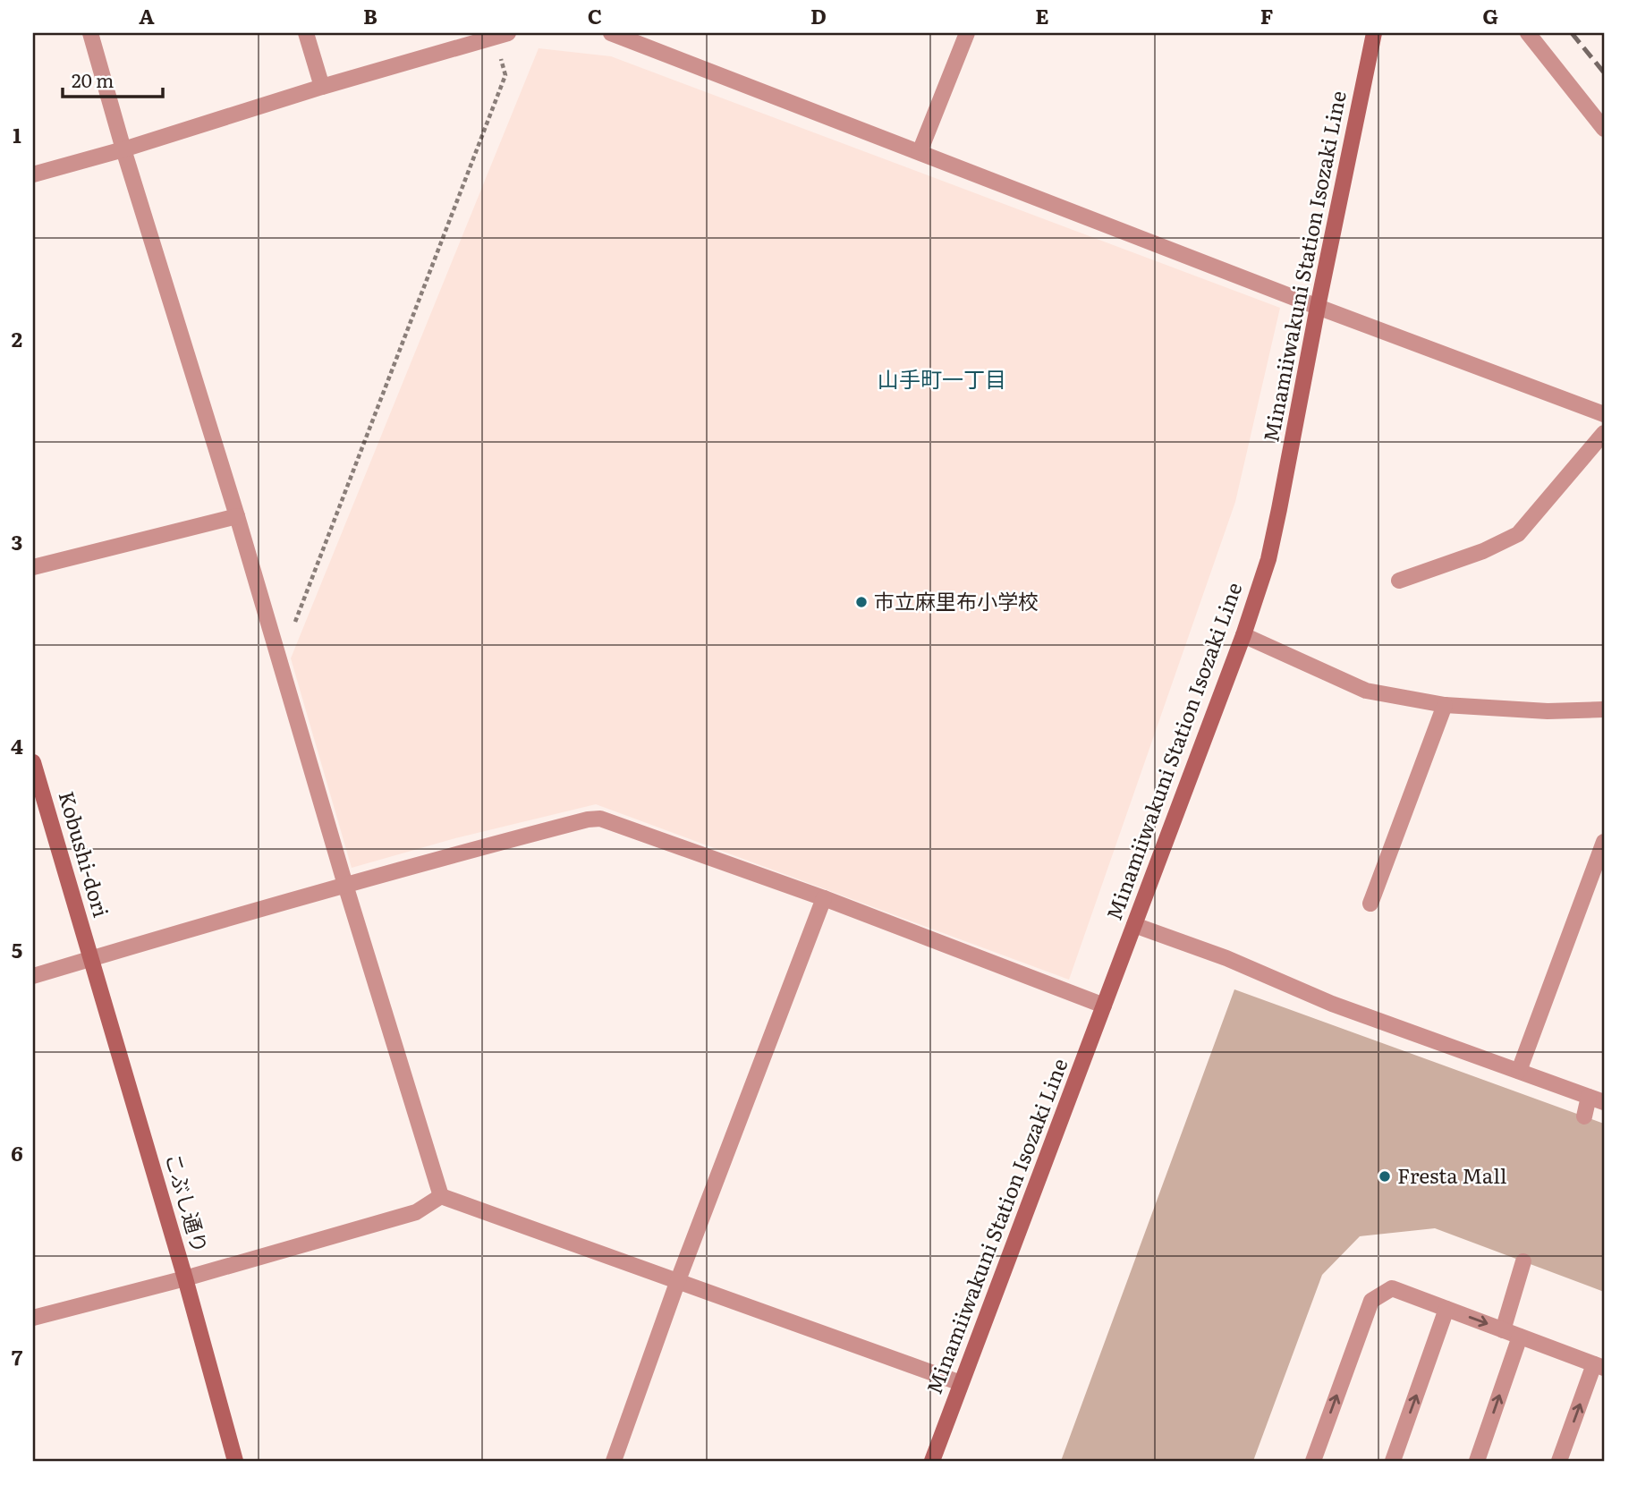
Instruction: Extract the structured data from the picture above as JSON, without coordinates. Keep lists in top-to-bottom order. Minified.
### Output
{"streets":{"main road":["Minamiiwakuni Station Isozaki Line","Kobushi-dori","こぶし通り"]},"crossings":[["Kobushi-dori","こぶし通り"]],"districts":["山手町一丁目"],"places":["市立麻里布小学校","Fresta Mall"],"scale_bar":"20 m","grid":{"columns":["A","B","C","D","E","F","G"],"rows":["1","2","3","4","5","6","7"]}}
